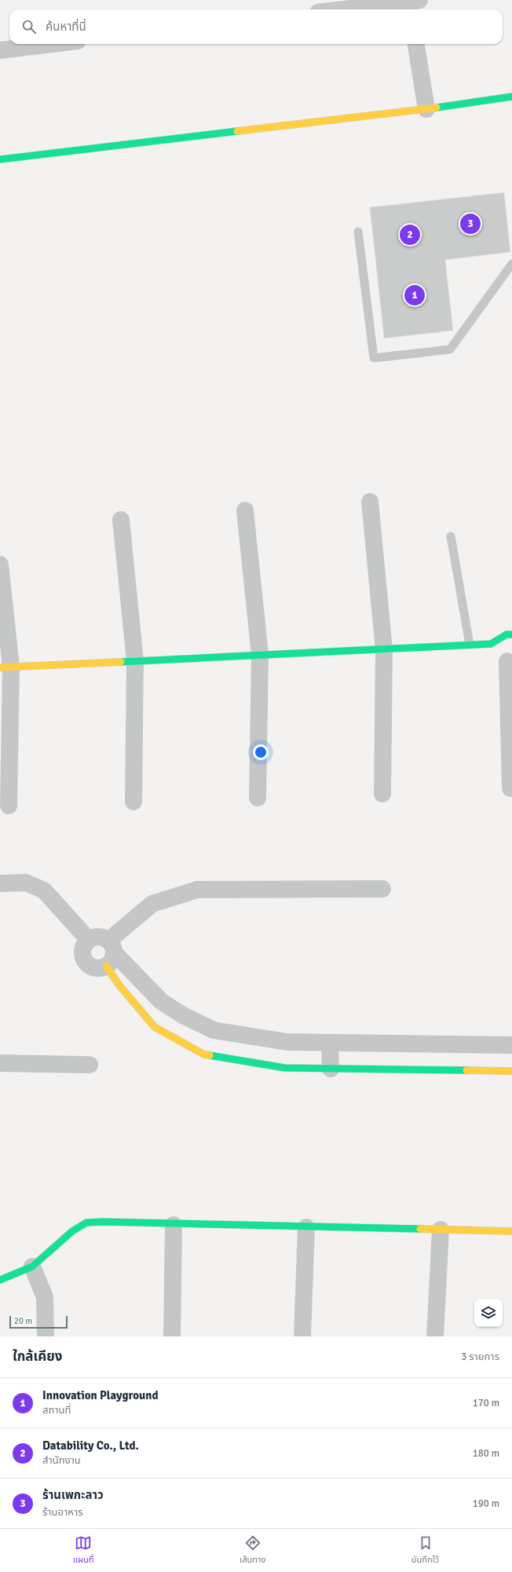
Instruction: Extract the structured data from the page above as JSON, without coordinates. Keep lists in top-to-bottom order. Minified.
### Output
{"scale_bar":"20 m","page":{"search":"ค้นหาที่นี่","pins":["3","2","1"],"scale":"20 m","heading":["ใกล้เคียง","3 รายการ"],"list":[{"mark":"1","name":"Innovation Playground","note":"สถานที่","value":"170 m"},{"mark":"2","name":"Datability Co., Ltd.","note":"สำนักงาน","value":"180 m"},{"mark":"3","name":"ร้านเพกะลาว","note":"ร้านอาหาร","value":"190 m"}],"nav":["แผนที่","เส้นทาง","บันทึกไว้"]}}
